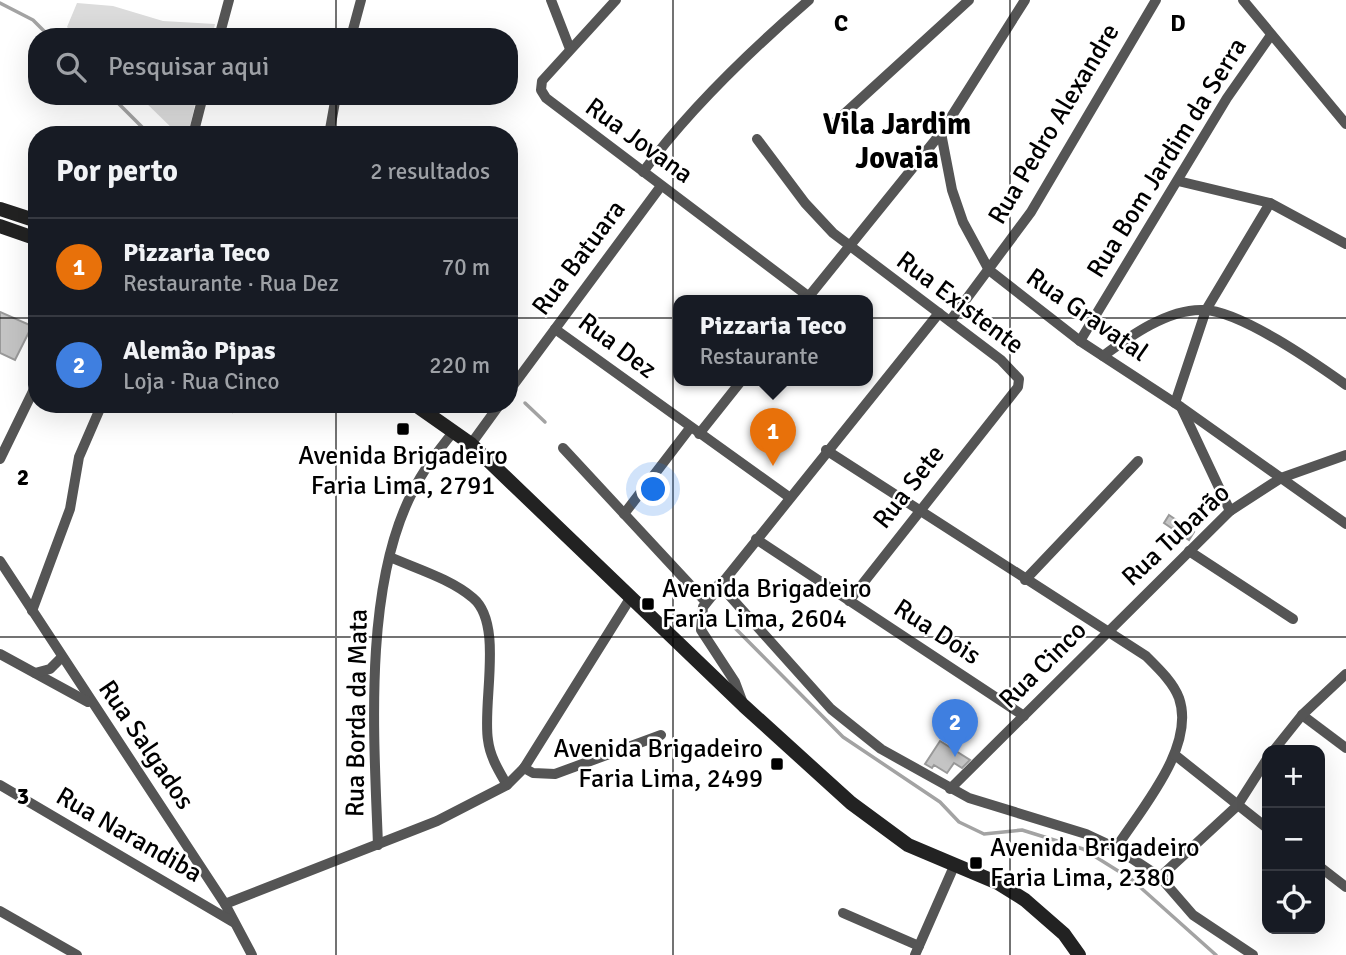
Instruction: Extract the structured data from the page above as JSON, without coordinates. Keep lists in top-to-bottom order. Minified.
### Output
{"streets":{"street":["Rua Pedro Alexandre","Rua Jovana","Rua Bom Jardim da Serra","Rua Batuara","Rua Existente","Rua Gravatal","Rua Dez","Rua Sete","Rua Tubarão","Rua Dois","Rua Cinco","Rua Borda da Mata","Rua Salgados","Rua Narandiba"]},"crossings":[["Rua Pedro Alexandre","Rua Existente"],["Rua Pedro Alexandre","Rua Gravatal"],["Rua Jovana","Rua Batuara"],["Rua Bom Jardim da Serra","Rua Gravatal"],["Rua Batuara","Rua Dez"],["Rua Existente","Rua Sete"],["Rua Gravatal","Rua Tubarão"],["Rua Sete","Rua Dois"],["Rua Tubarão","Rua Cinco"],["Rua Dois","Rua Cinco"],["Rua Salgados","Rua Narandiba"]],"districts":["Vila Jardim Jovaia"],"places":{"transit":["Avenida Brigadeiro Faria Lima, 2791","Avenida Brigadeiro Faria Lima, 2604","Avenida Brigadeiro Faria Lima, 2499","Avenida Brigadeiro Faria Lima, 2380"]},"page":{"search":"Pesquisar aqui","heading":["Por perto","2 resultados"],"list":[{"mark":"1","name":"Pizzaria Teco","note":"Restaurante · Rua Dez","value":"70 m"},{"mark":"2","name":"Alemão Pipas","note":"Loja · Rua Cinco","value":"220 m"}],"popup":["Pizzaria Teco","Restaurante"],"pins":["1","2"],"map_buttons":["+","−"]},"grid":{"columns":["C","D"],"rows":["2","3"]}}
